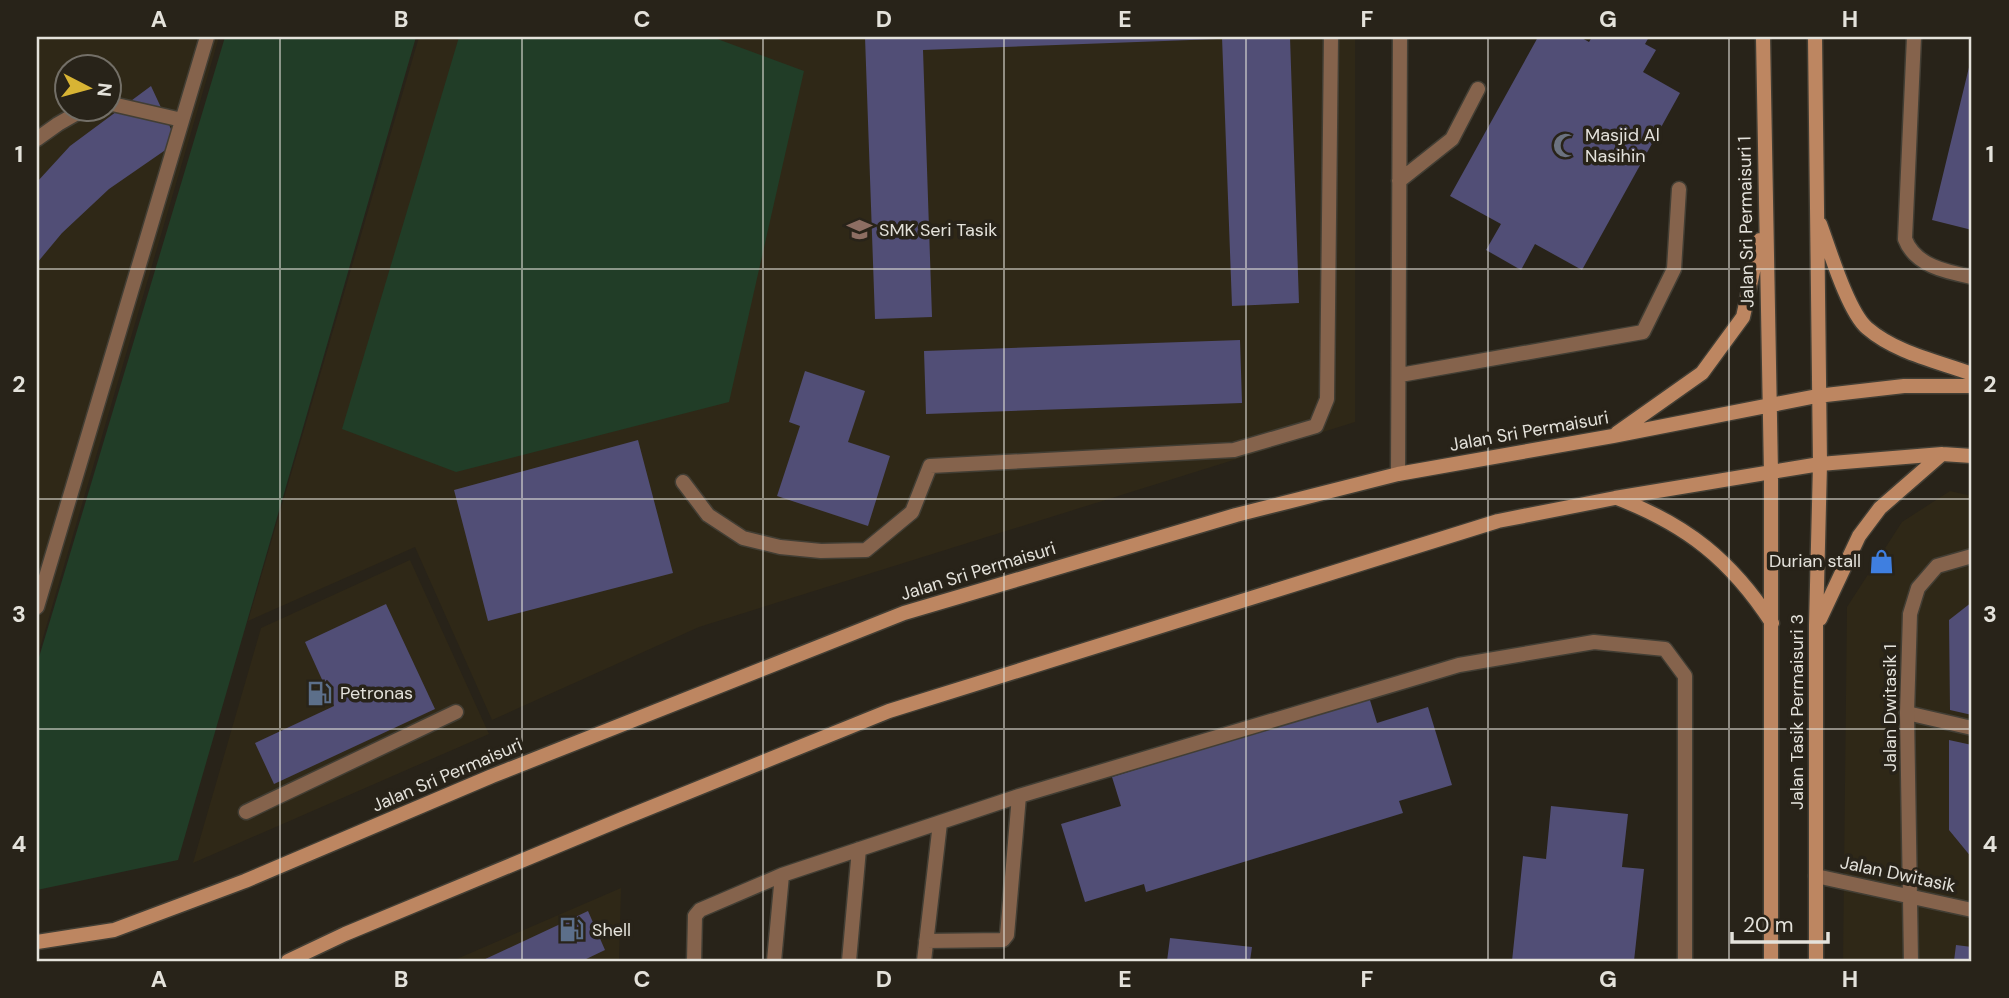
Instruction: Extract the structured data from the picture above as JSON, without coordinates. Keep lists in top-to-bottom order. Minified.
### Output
{"streets":{"main road":["Jalan Sri Permaisuri 1","Jalan Sri Permaisuri","Jalan Tasik Permaisuri 3"],"street":["Jalan Dwitasik 1","Jalan Dwitasik"]},"crossings":[["Jalan Sri Permaisuri 1","Jalan Sri Permaisuri"],["Jalan Sri Permaisuri 1","Jalan Tasik Permaisuri 3"],["Jalan Sri Permaisuri","Jalan Tasik Permaisuri 3"],["Jalan Dwitasik 1","Jalan Dwitasik"],["Jalan Tasik Permaisuri 3","Jalan Dwitasik"]],"places":{"mosque":["Masjid Al Nasihin"],"school or university":["SMK Seri Tasik"],"shop":["Durian stall"],"fuel station":["Petronas","Shell"]},"scale_bar":"20 m","north":"right","grid":{"columns":["A","B","C","D","E","F","G","H"],"rows":["1","2","3","4"]}}
